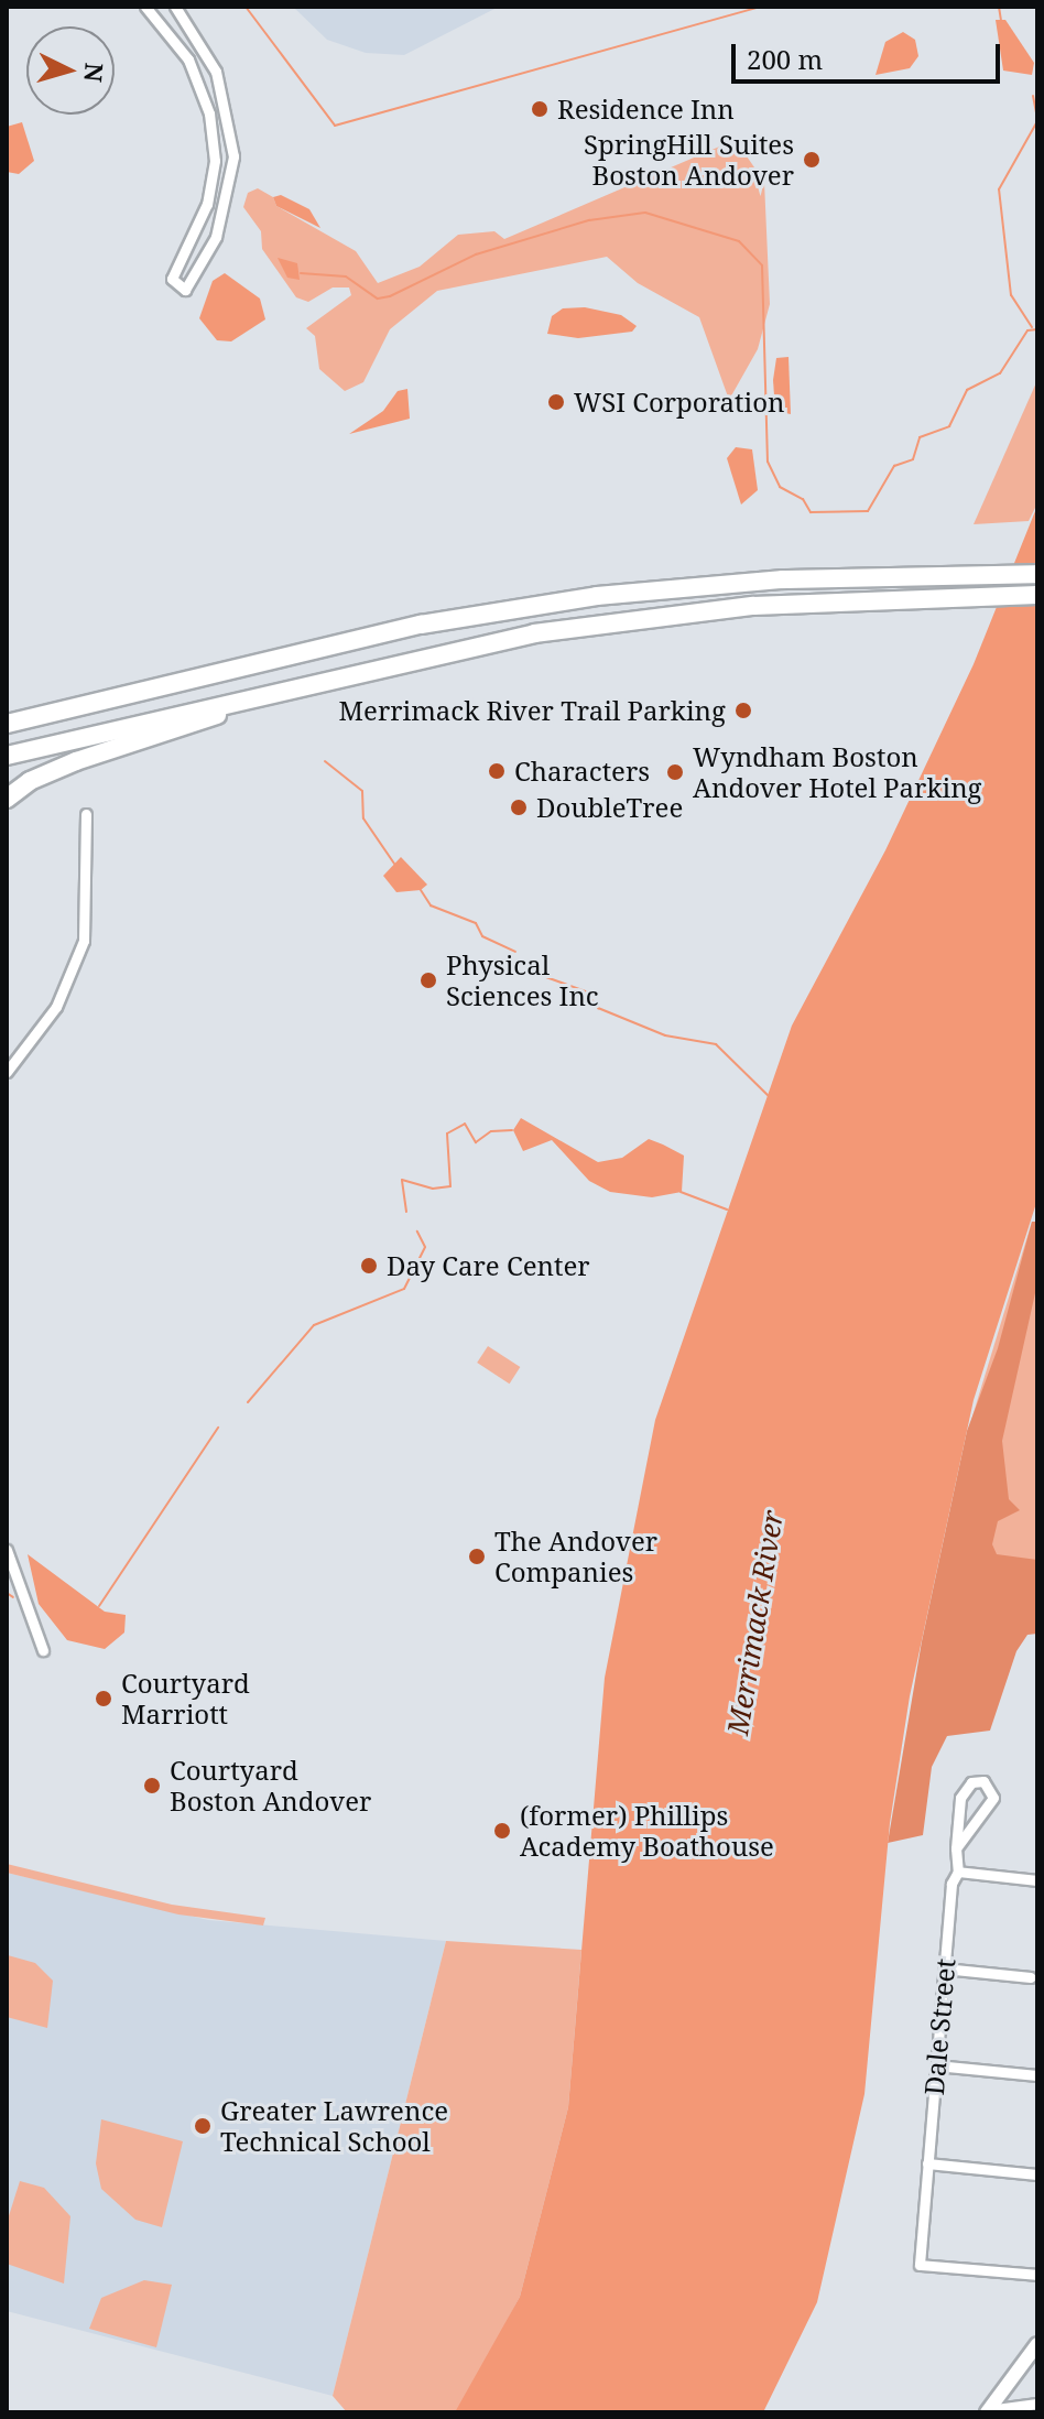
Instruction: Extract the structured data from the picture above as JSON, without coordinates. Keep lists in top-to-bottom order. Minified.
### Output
{"streets":{"street":["Dale Street"]},"water":["Merrimack River"],"places":["Residence Inn","SpringHill Suites Boston Andover","WSI Corporation","Merrimack River Trail Parking","Characters","Wyndham Boston Andover Hotel Parking","DoubleTree","Physical Sciences Inc","Day Care Center","The Andover Companies","Courtyard Marriott","Courtyard Boston Andover","(former) Phillips Academy Boathouse","Greater Lawrence Technical School"],"scale_bar":"200 m","north":"right"}
